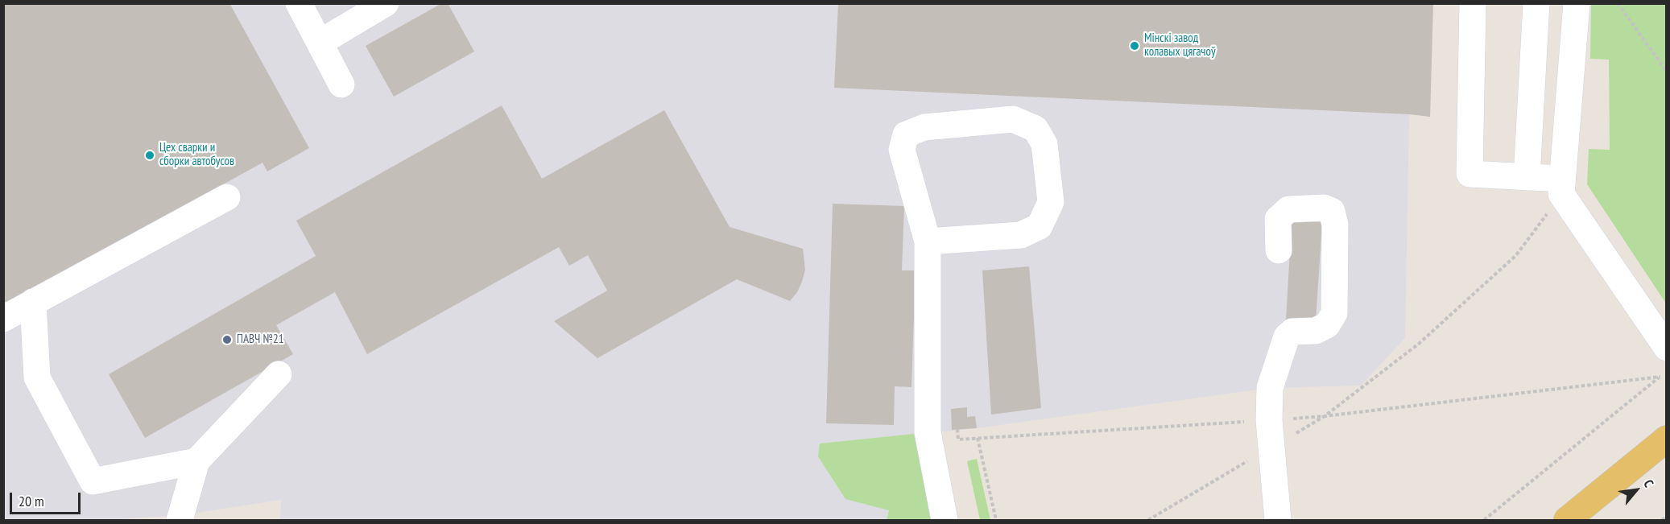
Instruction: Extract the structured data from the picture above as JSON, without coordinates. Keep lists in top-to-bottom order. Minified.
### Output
{"places":["Мінскі завод колавых цягачоў","Цех сварки и сборки автобусов","ПАВЧ №21"],"scale_bar":"20 m","north":"top right"}
